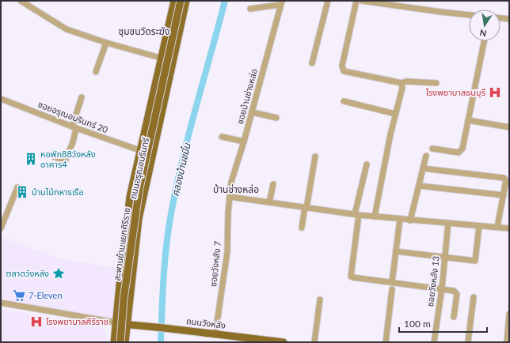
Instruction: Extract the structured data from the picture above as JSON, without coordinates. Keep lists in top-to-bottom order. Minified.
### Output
{"streets":{"main road":["ถนนอรุณอมรินทร์","สะพานข้ามแยกศิริราช","ถนนวังหลัง"],"street":["ซอยบ้านช่างหล่อ","ซอยอรุณอมรินทร์ 20","ซอยวังหลัง 7","ซอยวังหลัง 13"]},"crossings":[["ซอยบ้านช่างหล่อ","ซอยวังหลัง 7"],["ซอยอรุณอมรินทร์ 20","ถนนอรุณอมรินทร์"],["ถนนอรุณอมรินทร์","ถนนวังหลัง"],["ซอยวังหลัง 7","ถนนวังหลัง"]],"districts":["ชุมชนวัดระฆัง","บ้านช่างหล่อ"],"water":["คลองบ้านขมิ้น"],"places":{"hospital":["โรงพยาบาลธนบุรี","โรงพยาบาลศิริราช"],"building":["หอพัก88วังหลัง อาคาร4","บ้านไม้ทหารเรือ"],"place":["ตลาดวังหลัง"],"supermarket":["7-Eleven"]},"scale_bar":"100 m","north":"bottom"}
